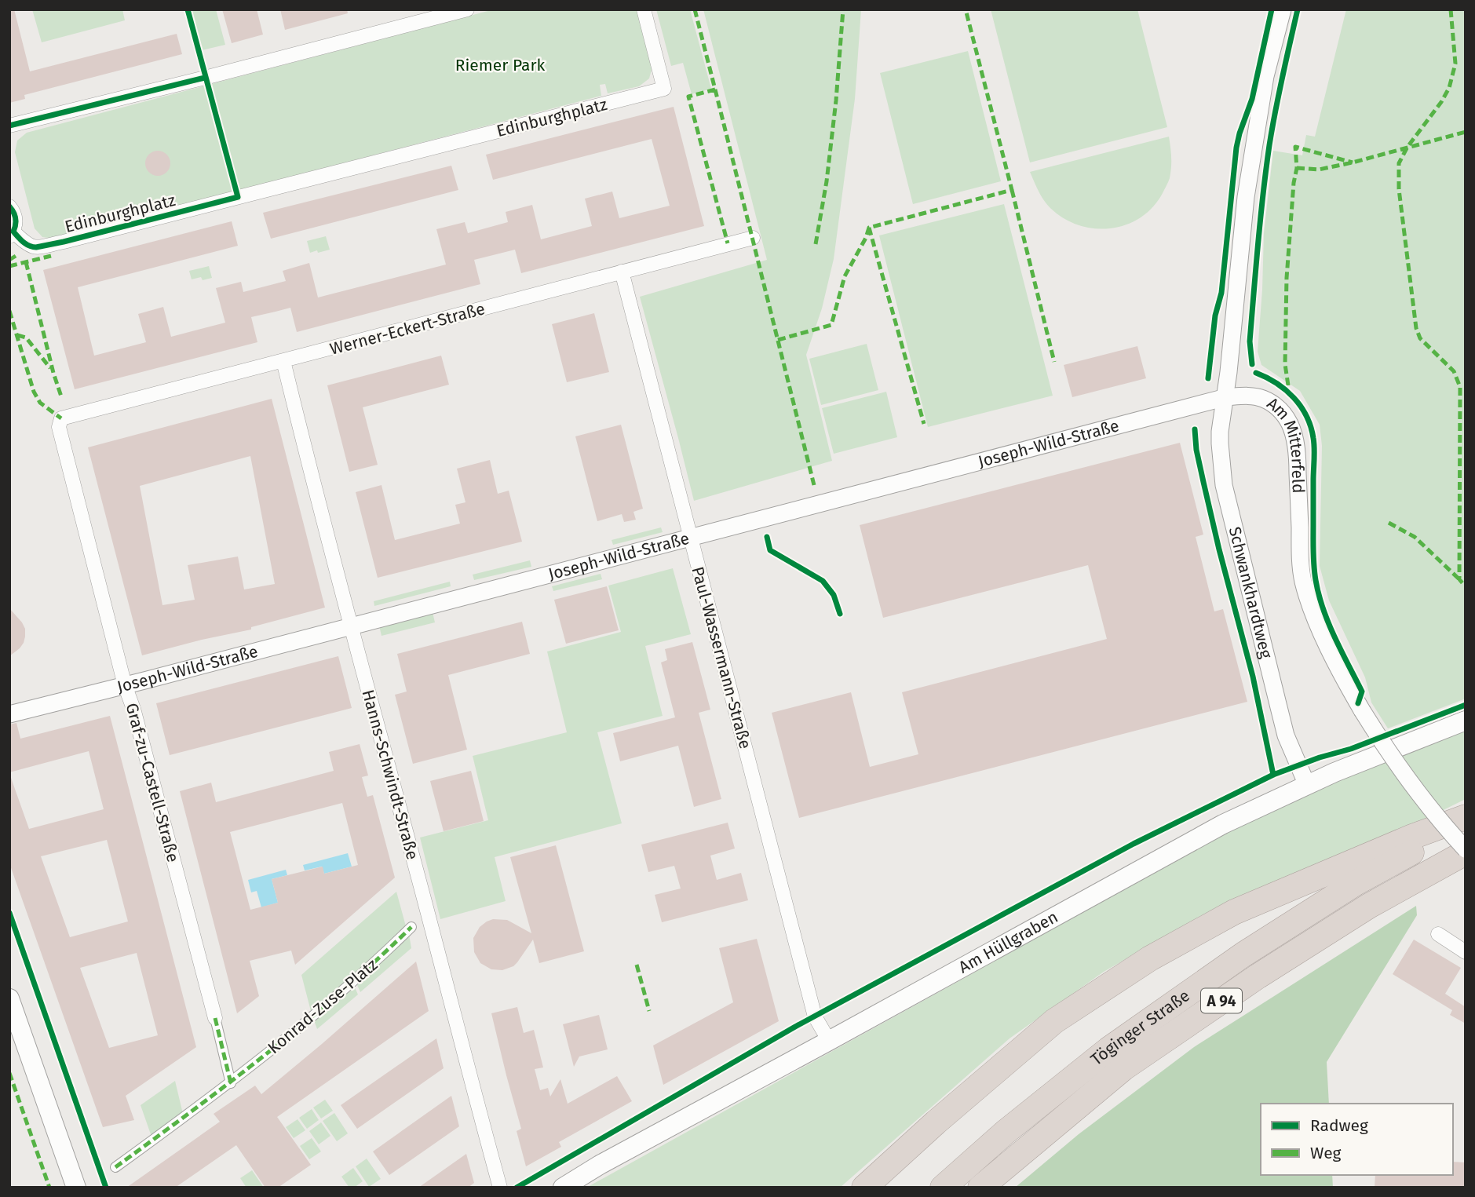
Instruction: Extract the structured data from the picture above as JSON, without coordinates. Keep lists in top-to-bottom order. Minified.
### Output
{"streets":{"highway":["A 94","Töginger Straße"],"main road":["Am Hüllgraben"],"street":["Edinburghplatz","Werner-Eckert-Straße","Joseph-Wild-Straße","Am Mitterfeld","Schwankhardtweg","Paul-Wassermann-Straße","Hanns-Schwindt-Straße","Graf-zu-Castell-Straße","Konrad-Zuse-Platz"]},"crossings":[["Werner-Eckert-Straße","Paul-Wassermann-Straße"],["Werner-Eckert-Straße","Hanns-Schwindt-Straße"],["Werner-Eckert-Straße","Graf-zu-Castell-Straße"],["Joseph-Wild-Straße","Am Mitterfeld"],["Joseph-Wild-Straße","Schwankhardtweg"],["Joseph-Wild-Straße","Paul-Wassermann-Straße"],["Joseph-Wild-Straße","Hanns-Schwindt-Straße"],["Joseph-Wild-Straße","Graf-zu-Castell-Straße"],["Am Mitterfeld","Schwankhardtweg"],["Am Mitterfeld","Töginger Straße"],["Schwankhardtweg","Am Hüllgraben"],["Paul-Wassermann-Straße","Am Hüllgraben"]],"parks":["Riemer Park"],"legend":["Radweg","Weg"]}
